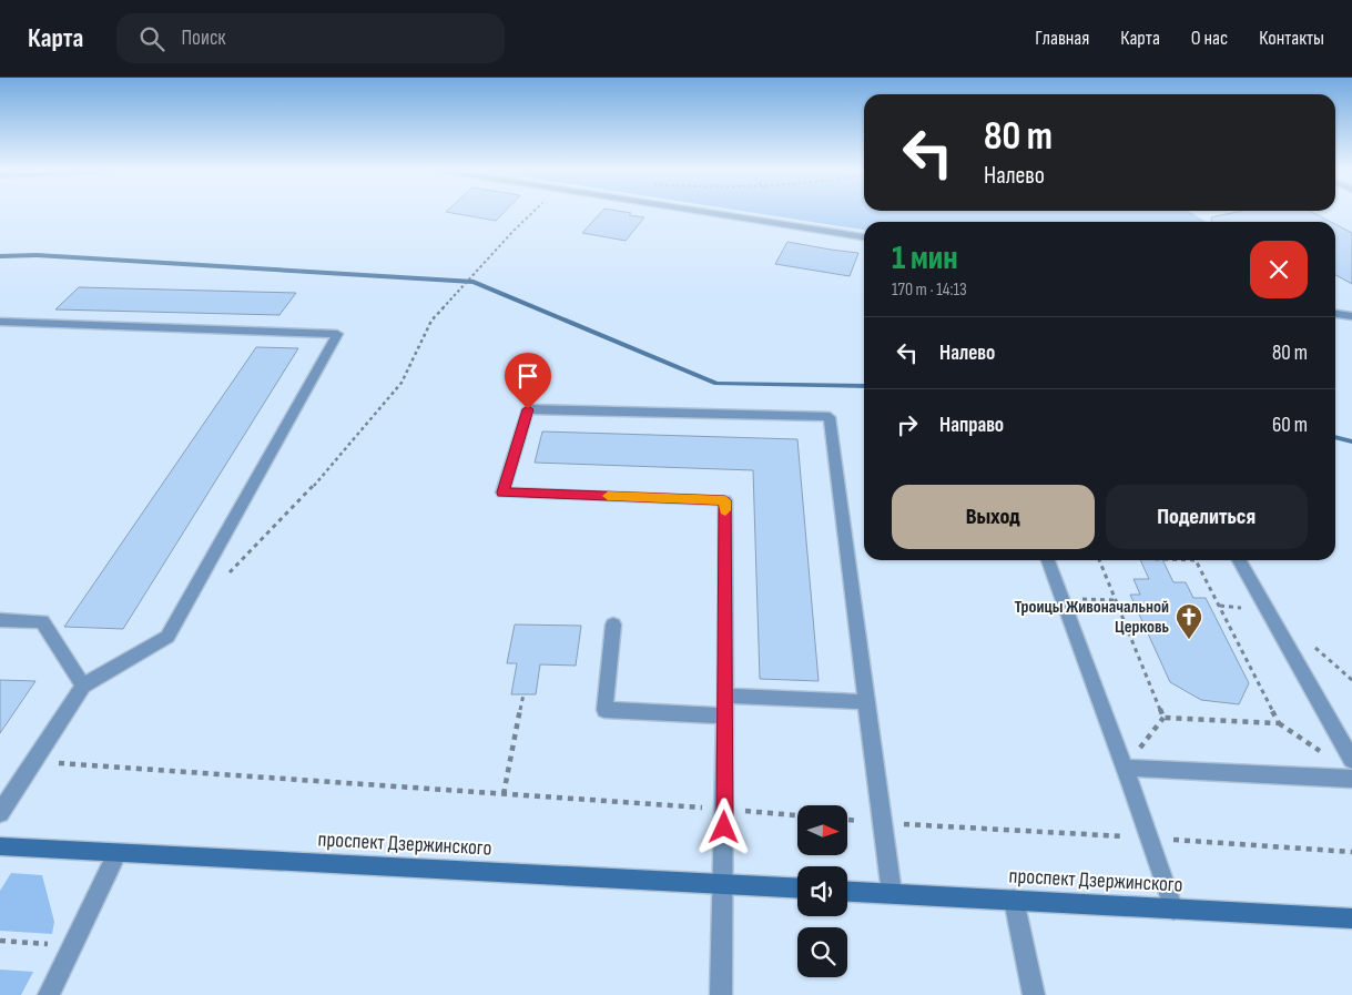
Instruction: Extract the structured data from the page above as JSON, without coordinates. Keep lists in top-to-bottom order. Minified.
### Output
{"streets":{"street":["проспект Дзержинского"]},"places":{"church":["Троицы Живоначальной Церковь"]},"north":"right","page":{"header":"Карта","search":"Поиск","nav":["Главная","Карта","О нас","Контакты"],"turn":["80 m","Налево"],"heading":["1 мин","170 m · 14:13"],"list":[{"name":"Налево","value":"80 m"},{"name":"Направо","value":"60 m"}],"buttons":["Выход","Поделиться"]}}
